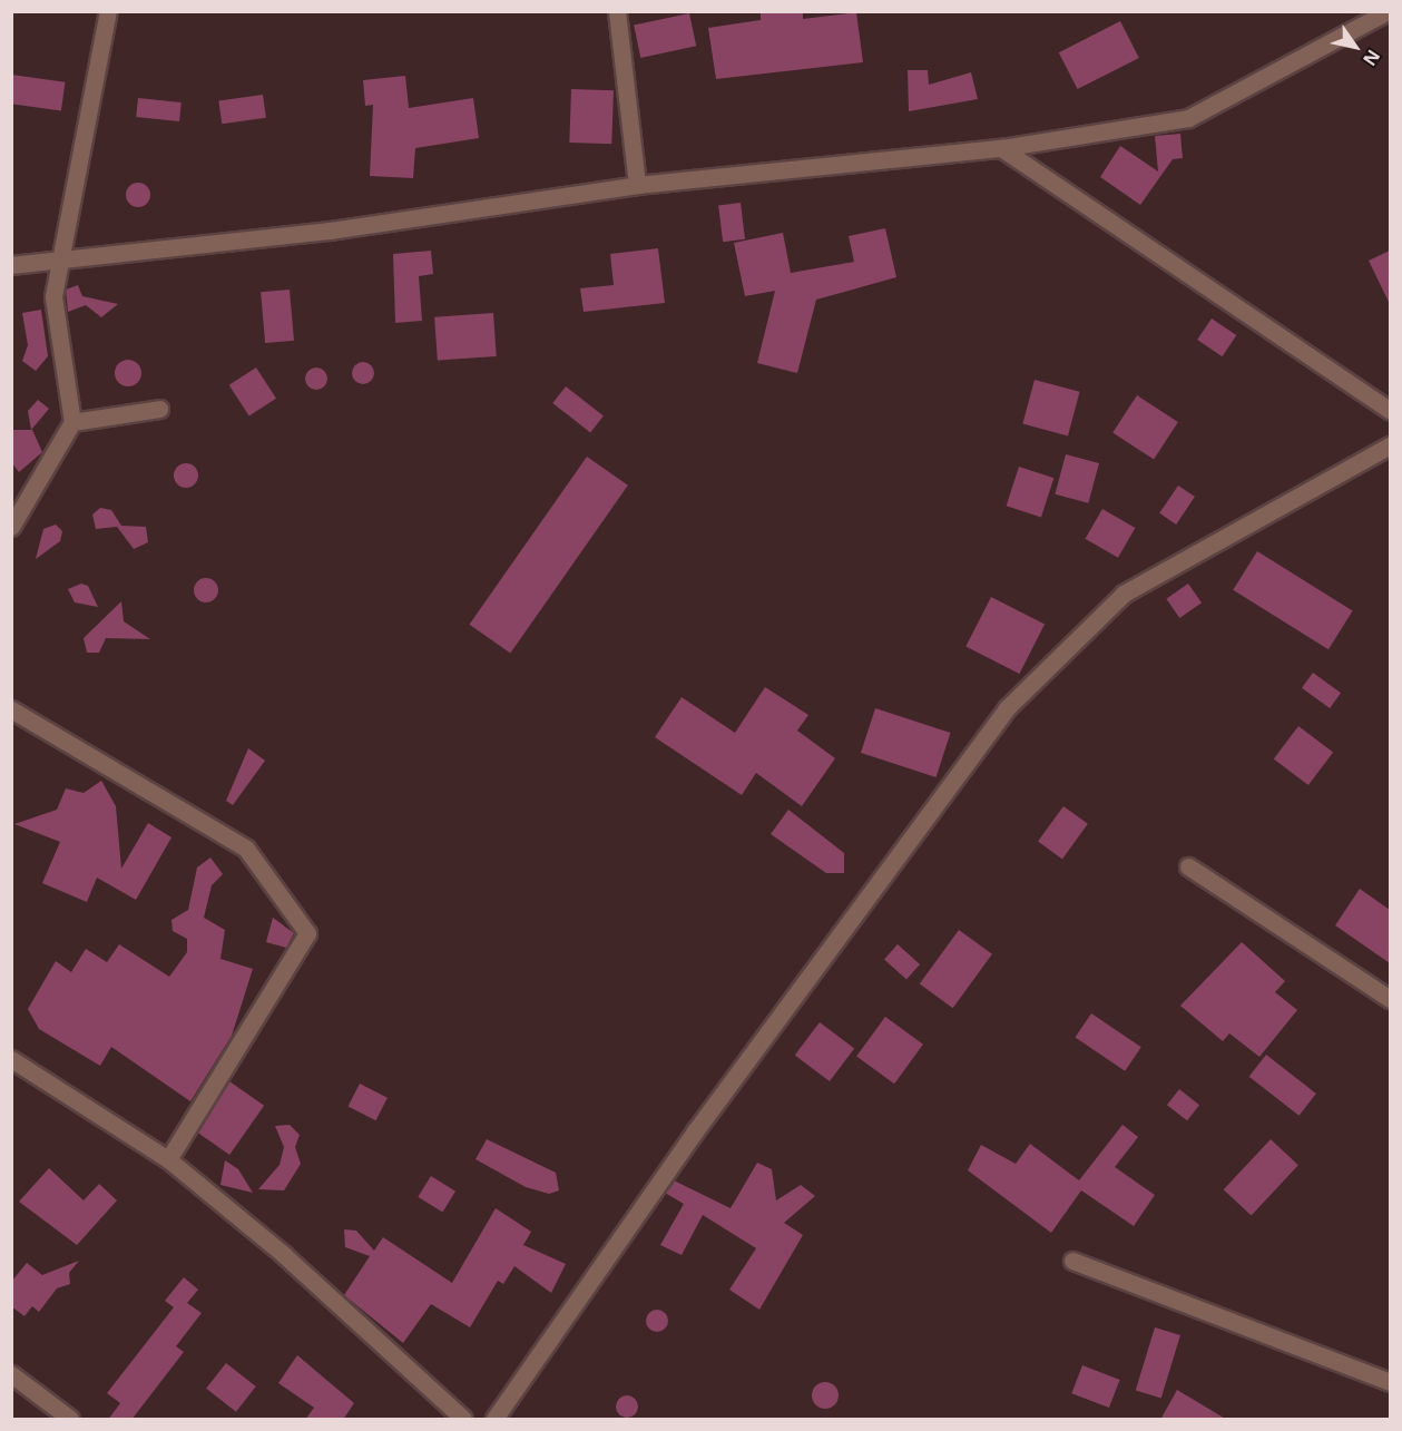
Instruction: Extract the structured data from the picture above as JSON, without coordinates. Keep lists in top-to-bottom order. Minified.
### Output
{"north":"bottom right"}
